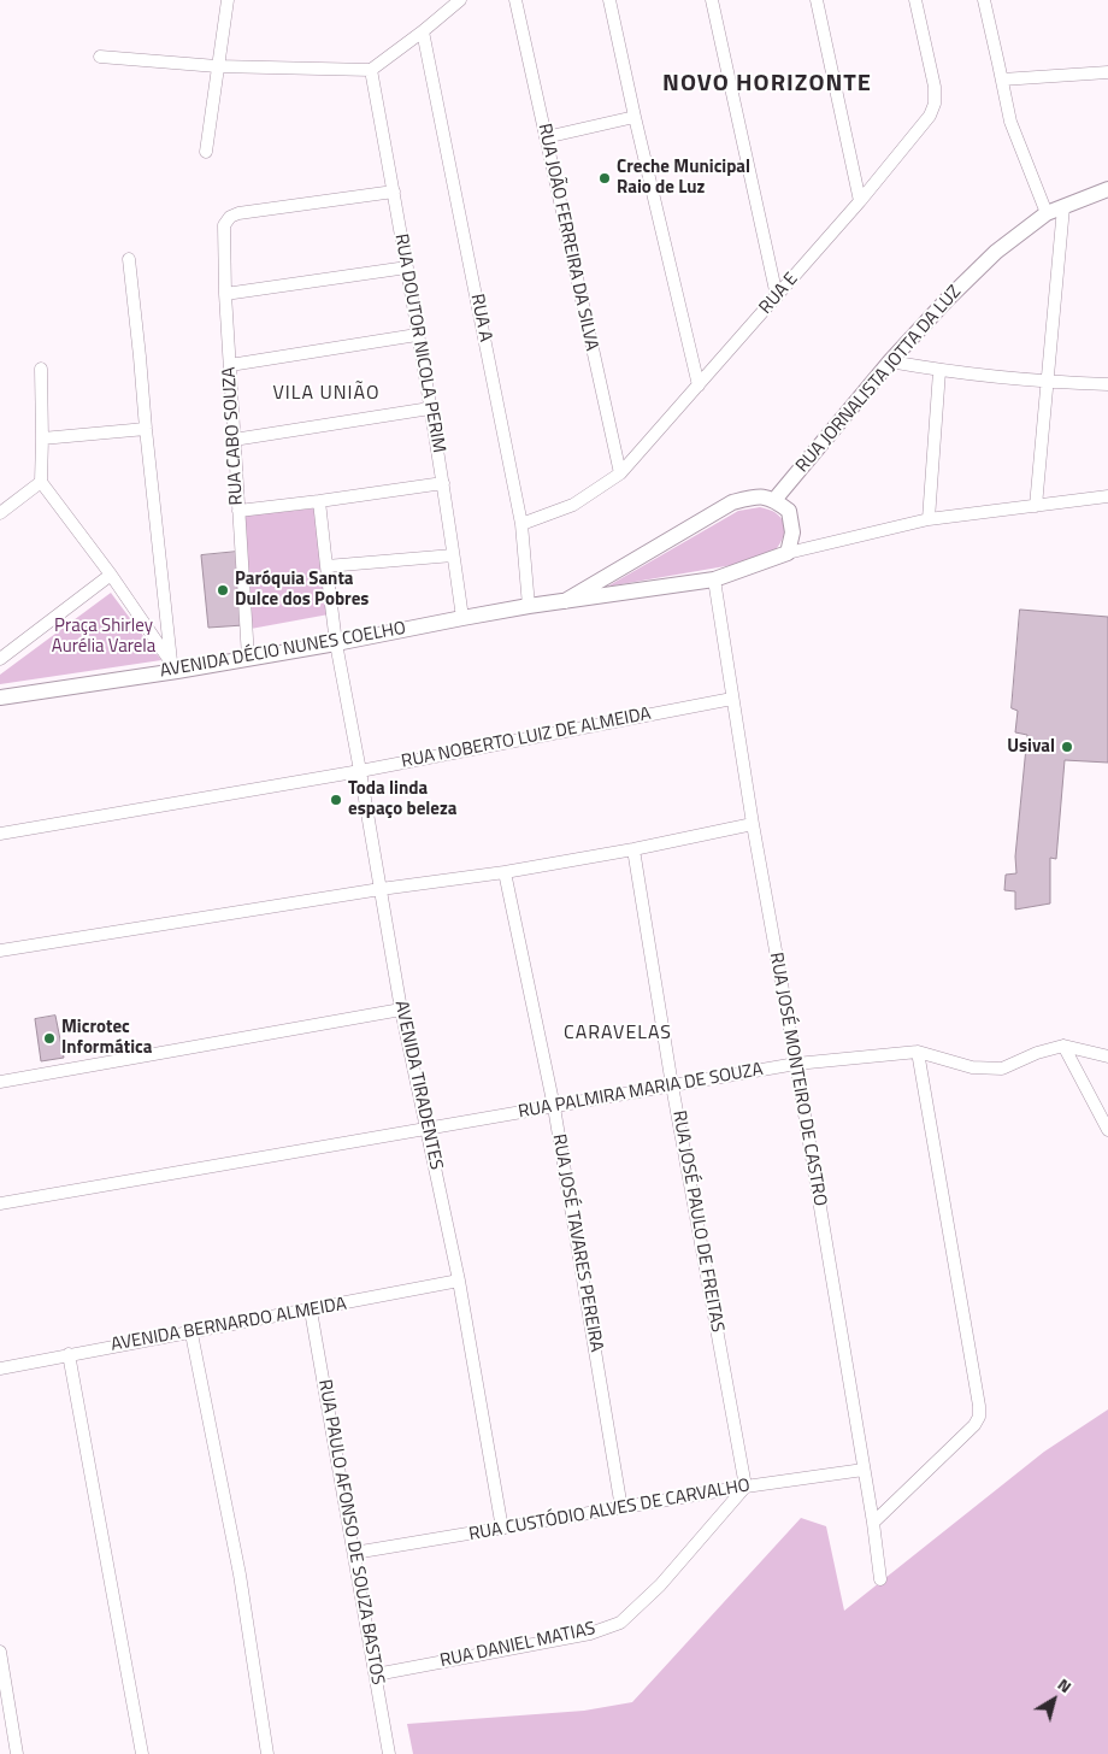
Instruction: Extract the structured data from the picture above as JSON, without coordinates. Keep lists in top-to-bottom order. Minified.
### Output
{"streets":{"street":["RUA JOÃO FERREIRA DA SILVA","RUA E","RUA A","RUA DOUTOR NICOLA PERIM","RUA JORNALISTA JOTTA DA LUZ","RUA CABO SOUZA","AVENIDA DÉCIO NUNES COELHO","RUA NOBERTO LUIZ DE ALMEIDA","RUA JOSÉ MONTEIRO DE CASTRO","AVENIDA TIRADENTES","RUA PALMIRA MARIA DE SOUZA","RUA JOSÉ PAULO DE FREITAS","RUA JOSÉ TAVARES PEREIRA","AVENIDA BERNARDO ALMEIDA","RUA CUSTÓDIO ALVES DE CARVALHO","RUA PAULO AFONSO DE SOUZA BASTOS","RUA DANIEL MATIAS"]},"crossings":[["RUA JOÃO FERREIRA DA SILVA","RUA E"],["RUA E","RUA A"],["RUA A","AVENIDA DÉCIO NUNES COELHO"],["RUA DOUTOR NICOLA PERIM","RUA CABO SOUZA"],["RUA DOUTOR NICOLA PERIM","AVENIDA DÉCIO NUNES COELHO"],["RUA CABO SOUZA","AVENIDA DÉCIO NUNES COELHO"],["AVENIDA DÉCIO NUNES COELHO","RUA JOSÉ MONTEIRO DE CASTRO"],["AVENIDA DÉCIO NUNES COELHO","AVENIDA TIRADENTES"],["RUA NOBERTO LUIZ DE ALMEIDA","RUA JOSÉ MONTEIRO DE CASTRO"],["RUA NOBERTO LUIZ DE ALMEIDA","AVENIDA TIRADENTES"],["RUA JOSÉ MONTEIRO DE CASTRO","RUA PALMIRA MARIA DE SOUZA"],["RUA JOSÉ MONTEIRO DE CASTRO","RUA CUSTÓDIO ALVES DE CARVALHO"],["AVENIDA TIRADENTES","RUA PALMIRA MARIA DE SOUZA"],["AVENIDA TIRADENTES","AVENIDA BERNARDO ALMEIDA"],["AVENIDA TIRADENTES","RUA CUSTÓDIO ALVES DE CARVALHO"],["RUA PALMIRA MARIA DE SOUZA","RUA JOSÉ PAULO DE FREITAS"],["RUA PALMIRA MARIA DE SOUZA","RUA JOSÉ TAVARES PEREIRA"],["RUA JOSÉ PAULO DE FREITAS","RUA CUSTÓDIO ALVES DE CARVALHO"],["RUA JOSÉ PAULO DE FREITAS","RUA DANIEL MATIAS"],["RUA JOSÉ TAVARES PEREIRA","RUA CUSTÓDIO ALVES DE CARVALHO"],["AVENIDA BERNARDO ALMEIDA","RUA PAULO AFONSO DE SOUZA BASTOS"],["RUA CUSTÓDIO ALVES DE CARVALHO","RUA PAULO AFONSO DE SOUZA BASTOS"],["RUA CUSTÓDIO ALVES DE CARVALHO","RUA DANIEL MATIAS"],["RUA PAULO AFONSO DE SOUZA BASTOS","RUA DANIEL MATIAS"]],"districts":["NOVO HORIZONTE","VILA UNIÃO","CARAVELAS"],"parks":["Praça Shirley Aurélia Varela"],"places":["Creche Municipal Raio de Luz","Paróquia Santa Dulce dos Pobres","Usival","Toda linda espaço beleza","Microtec Informática"],"north":"top right"}
